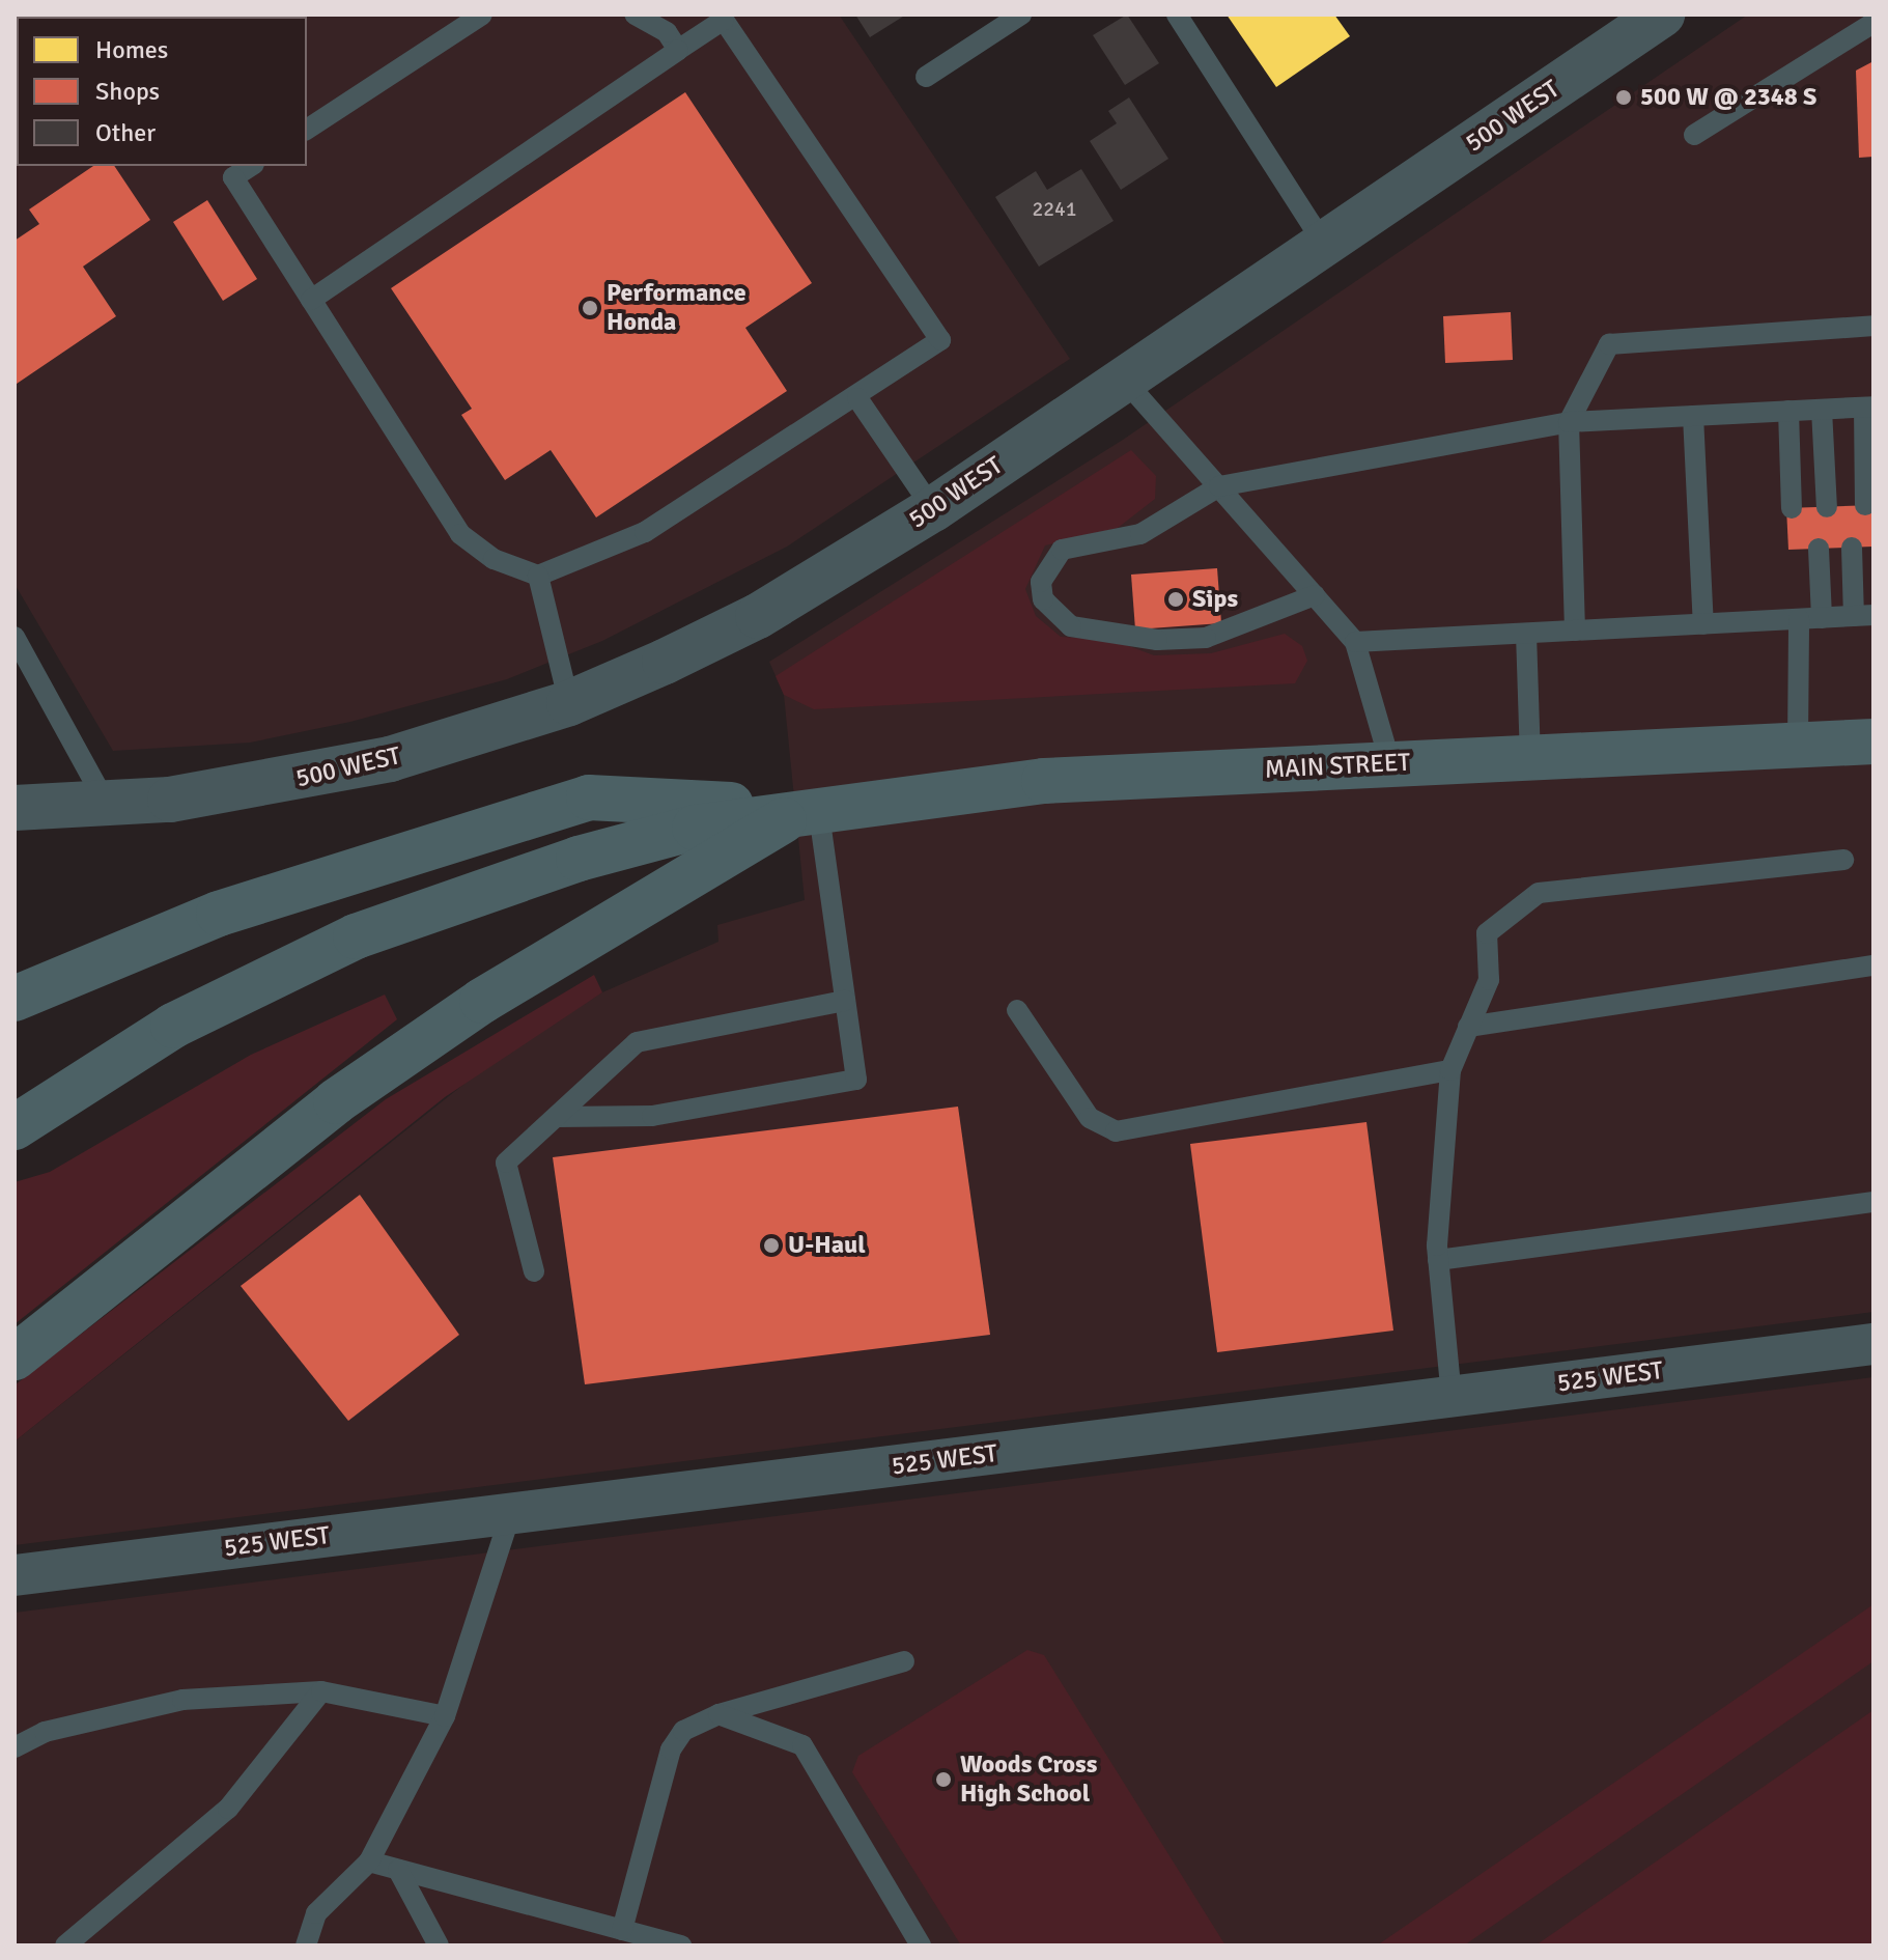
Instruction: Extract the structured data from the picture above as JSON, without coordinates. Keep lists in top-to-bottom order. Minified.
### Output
{"streets":{"main road":["MAIN STREET"],"street":["500 WEST","525 WEST"]},"places":["500 W @ 2348 S","Performance Honda","Sips","U-Haul","Woods Cross High School"],"house_numbers":["2241"],"legend":["Homes","Shops","Other"]}
